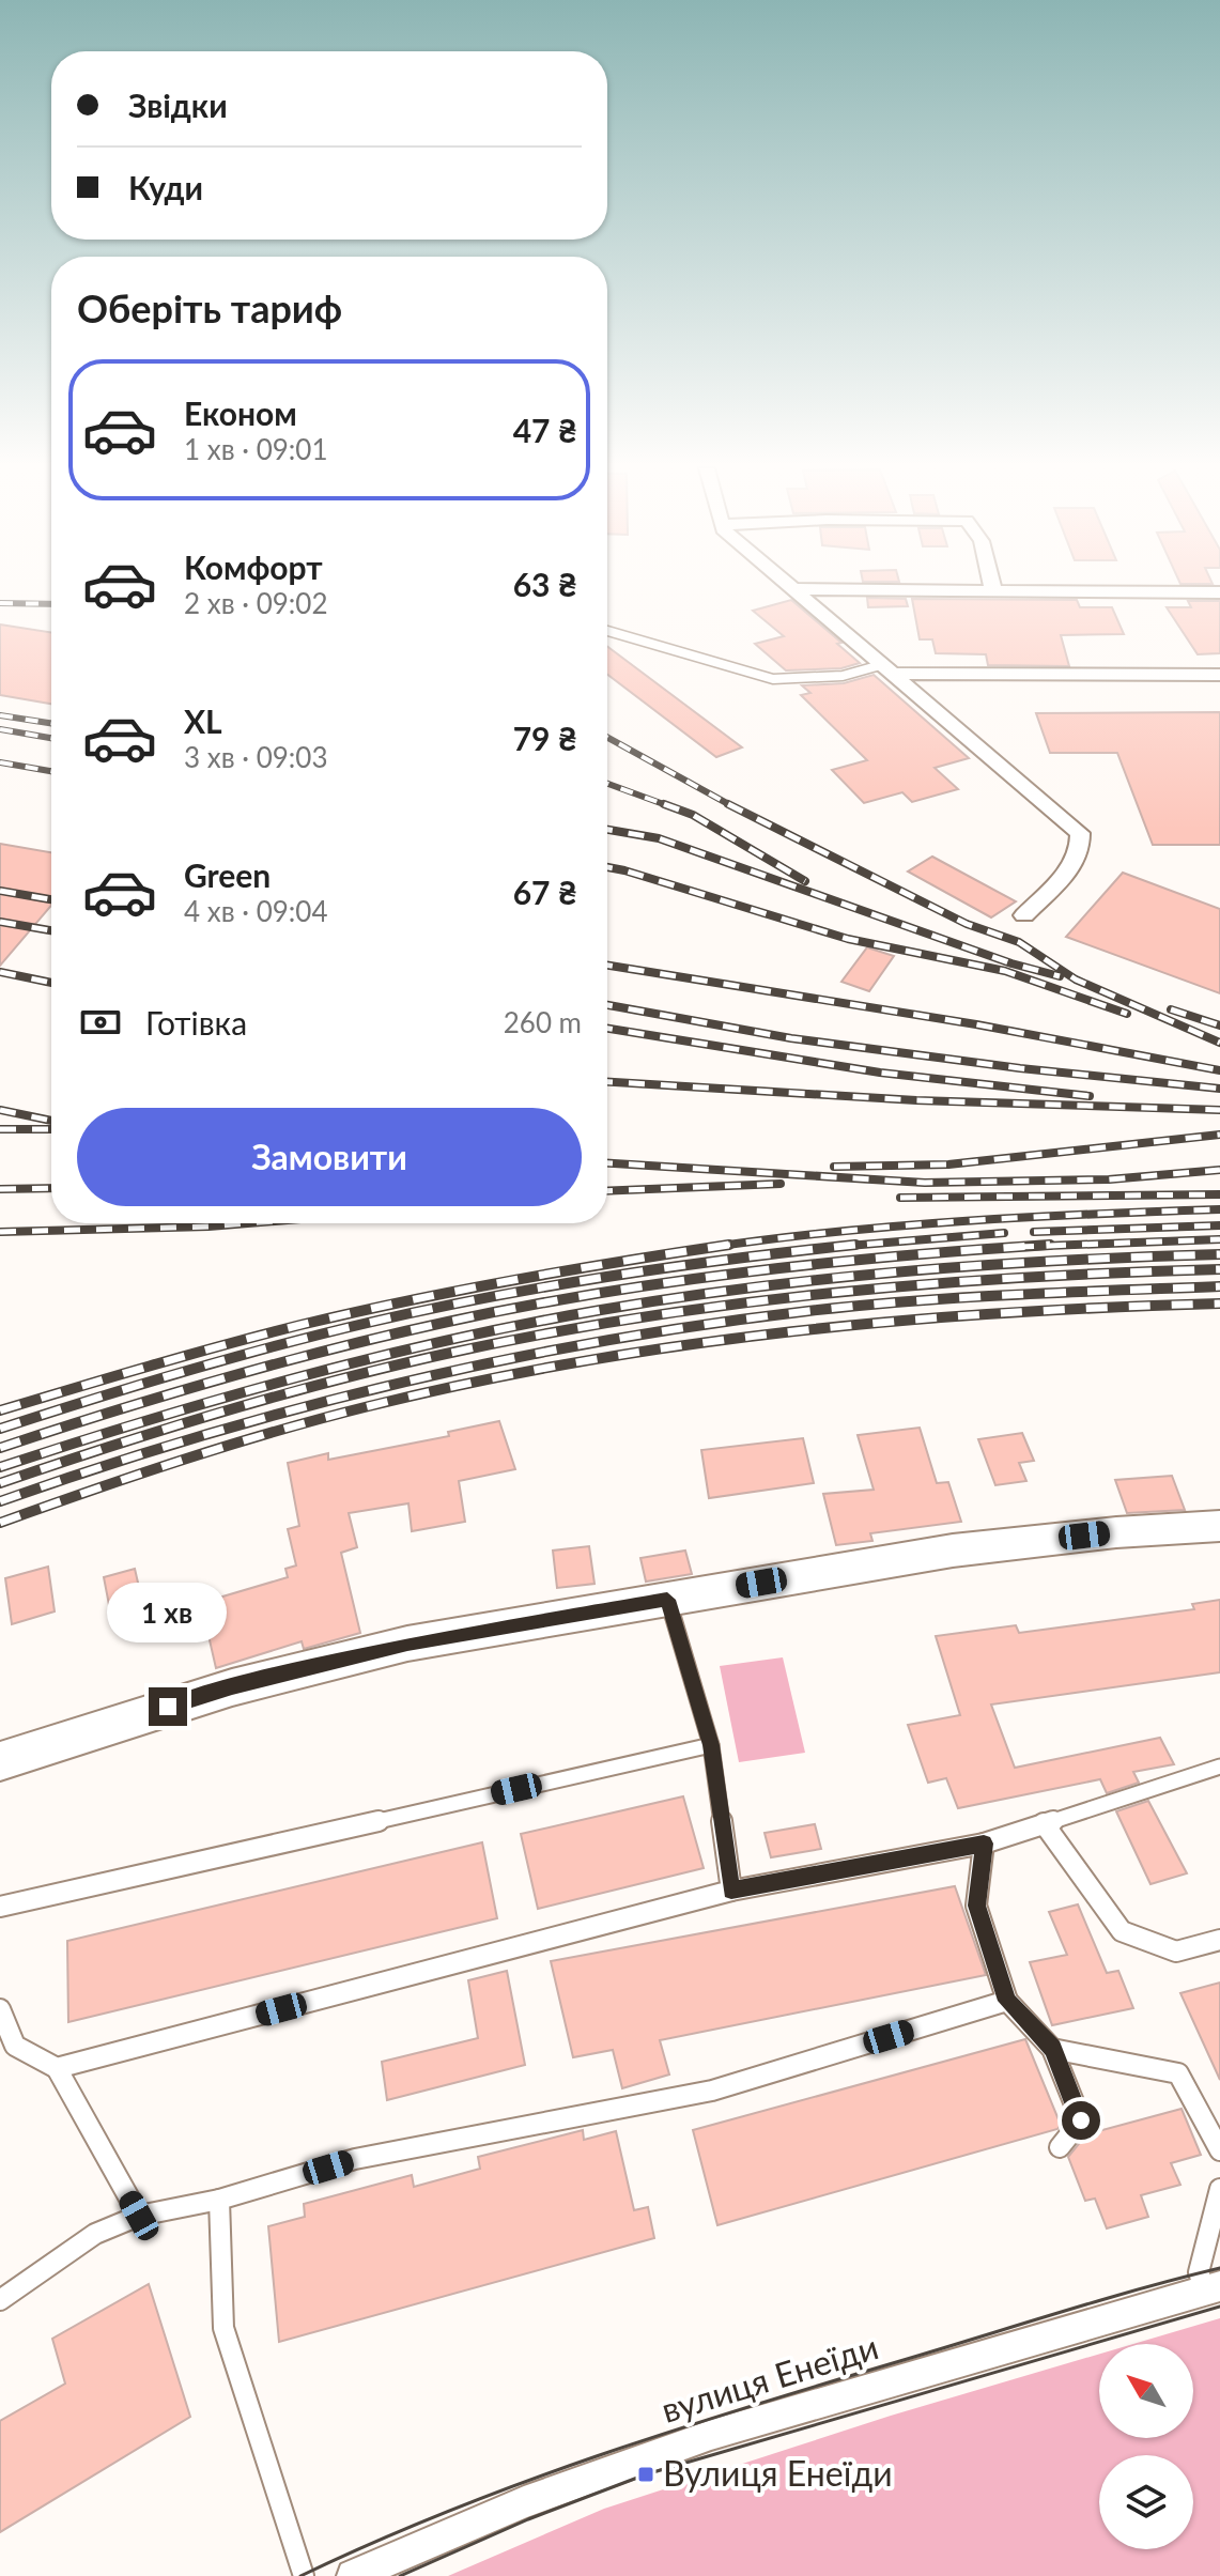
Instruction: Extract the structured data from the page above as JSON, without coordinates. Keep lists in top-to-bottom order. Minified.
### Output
{"streets":{"street":["вулиця Енеїди"]},"places":{"transit":["Вулиця Енеїди"]},"north":"top left","page":{"banner":["Звідки","Куди"],"heading":"Оберіть тариф","list":[{"name":"Економ","note":"1 хв · 09:01","value":"47 ₴"},{"name":"Комфорт","note":"2 хв · 09:02","value":"63 ₴"},{"name":"XL","note":"3 хв · 09:03","value":"79 ₴"},{"name":"Green","note":"4 хв · 09:04","value":"67 ₴"}],"pay":["Готівка","260 m"],"buttons":"Замовити","bubble":"1 хв"}}
